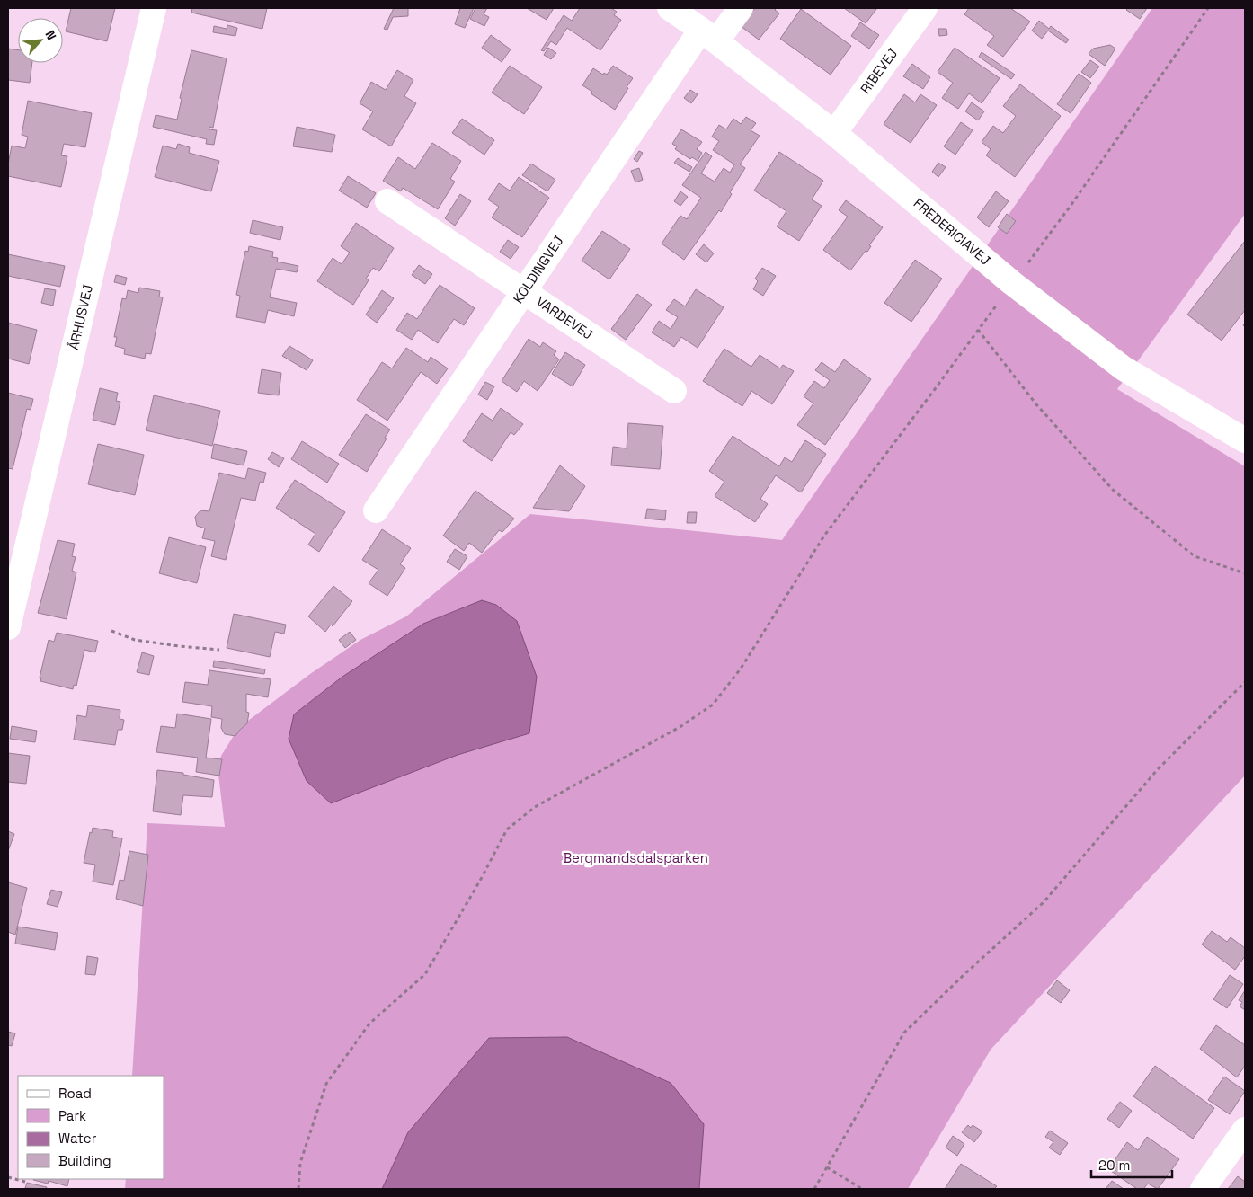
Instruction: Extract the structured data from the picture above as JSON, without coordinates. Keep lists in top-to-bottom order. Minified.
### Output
{"streets":{"street":["RIBEVEJ","FREDERICIAVEJ","KOLDINGVEJ","ÅRHUSVEJ","VARDEVEJ"]},"crossings":[["RIBEVEJ","FREDERICIAVEJ"],["FREDERICIAVEJ","KOLDINGVEJ"],["KOLDINGVEJ","VARDEVEJ"]],"parks":["Bergmandsdalsparken"],"legend":["Road","Park","Water","Building"],"scale_bar":"20 m","north":"top right"}
